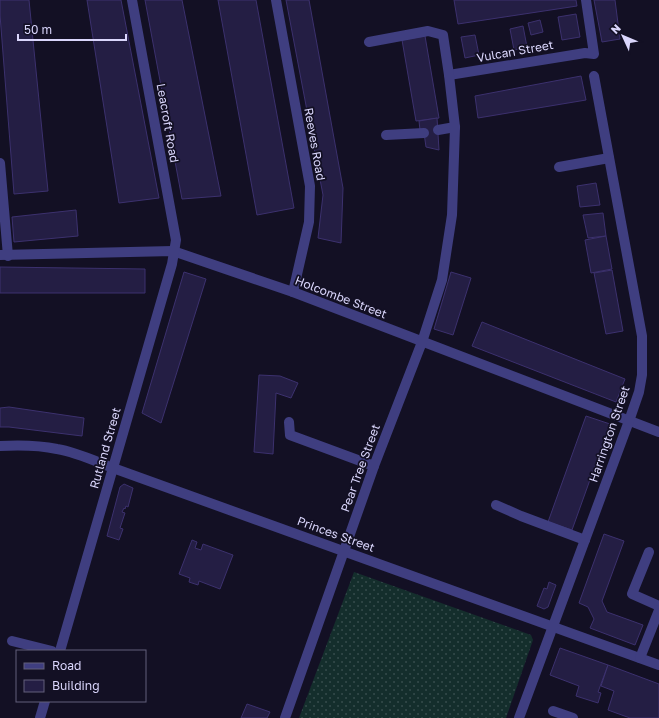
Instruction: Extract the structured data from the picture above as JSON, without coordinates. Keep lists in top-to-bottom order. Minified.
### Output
{"streets":{"street":["Vulcan Street","Leacroft Road","Reeves Road","Holcombe Street","Harrington Street","Rutland Street","Pear Tree Street","Princes Street"]},"crossings":[["Vulcan Street","Pear Tree Street"],["Leacroft Road","Holcombe Street"],["Leacroft Road","Rutland Street"],["Reeves Road","Holcombe Street"],["Holcombe Street","Harrington Street"],["Holcombe Street","Rutland Street"],["Holcombe Street","Pear Tree Street"],["Harrington Street","Princes Street"],["Rutland Street","Princes Street"],["Pear Tree Street","Princes Street"]],"legend":["Road","Building"],"scale_bar":"50 m","north":"top left"}
